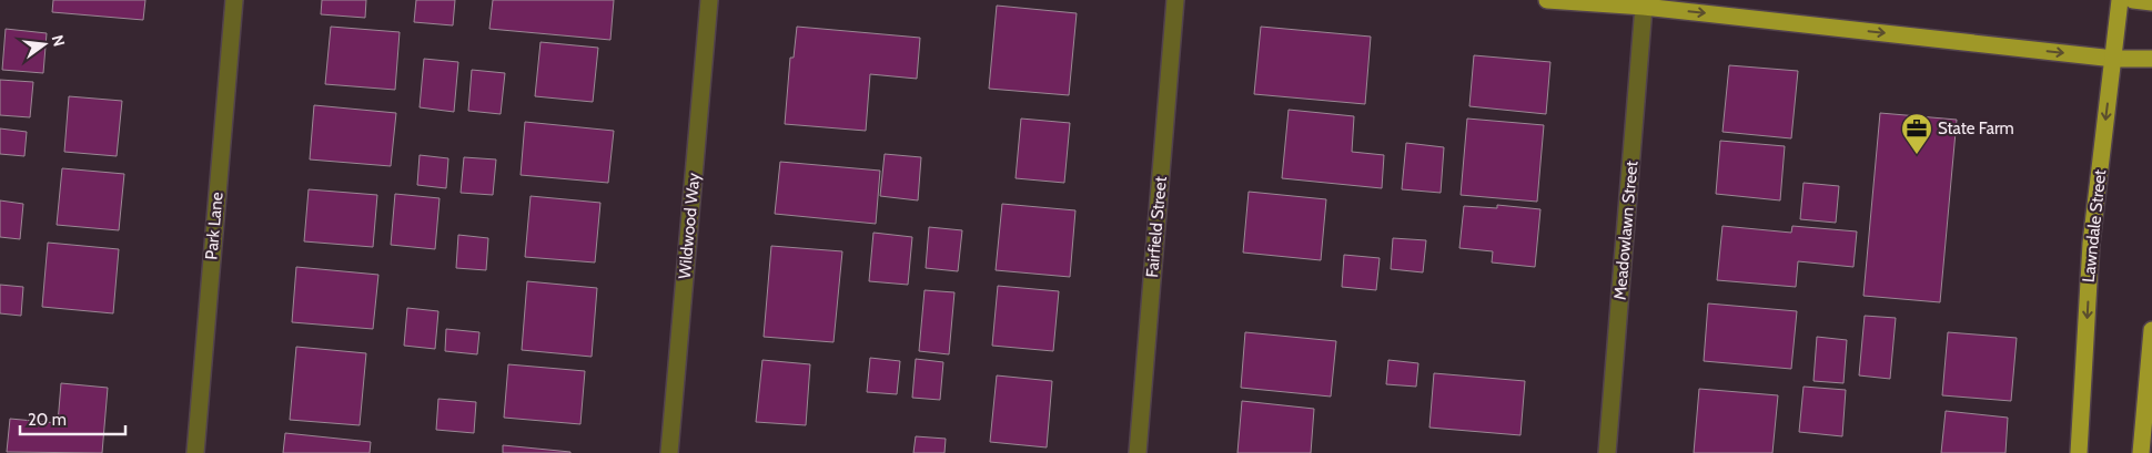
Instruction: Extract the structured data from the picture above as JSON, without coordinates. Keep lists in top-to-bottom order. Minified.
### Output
{"streets":{"main road":["Lawndale Street"],"street":["Park Lane","Wildwood Way","Fairfield Street","Meadowlawn Street"]},"places":{"office":["State Farm"]},"scale_bar":"20 m","north":"right"}
